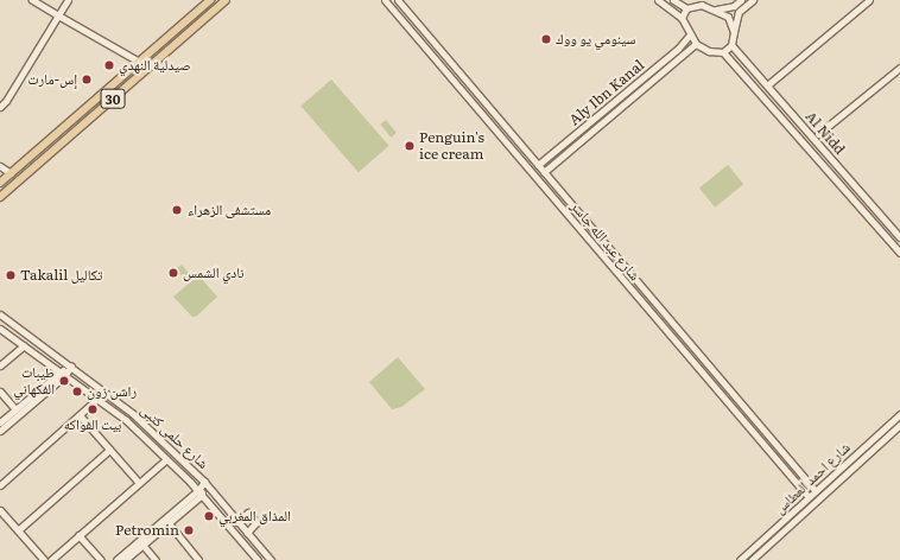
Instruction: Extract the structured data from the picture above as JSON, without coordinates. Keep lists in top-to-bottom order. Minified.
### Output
{"streets":{"main road":["30"],"street":["Aly Ibn Kanal","Al Nidd","شارع عبد الله جاسر","شارع حلمى كتبى","شارع احمد العطاس"]},"crossings":[["Aly Ibn Kanal","Al Nidd"],["Aly Ibn Kanal","شارع عبد الله جاسر"],["شارع عبد الله جاسر","شارع احمد العطاس"]],"places":["سينومي يو ووك","صيدلية النهدي","إس-مارت","Penguin's ice cream","مستشفى الزهراء","نادي الشمس","Takalil تكاليل","طيبات الفكهاني","راشن زون","بيت الفواكه","المذاق المغربي","Petromin"]}
